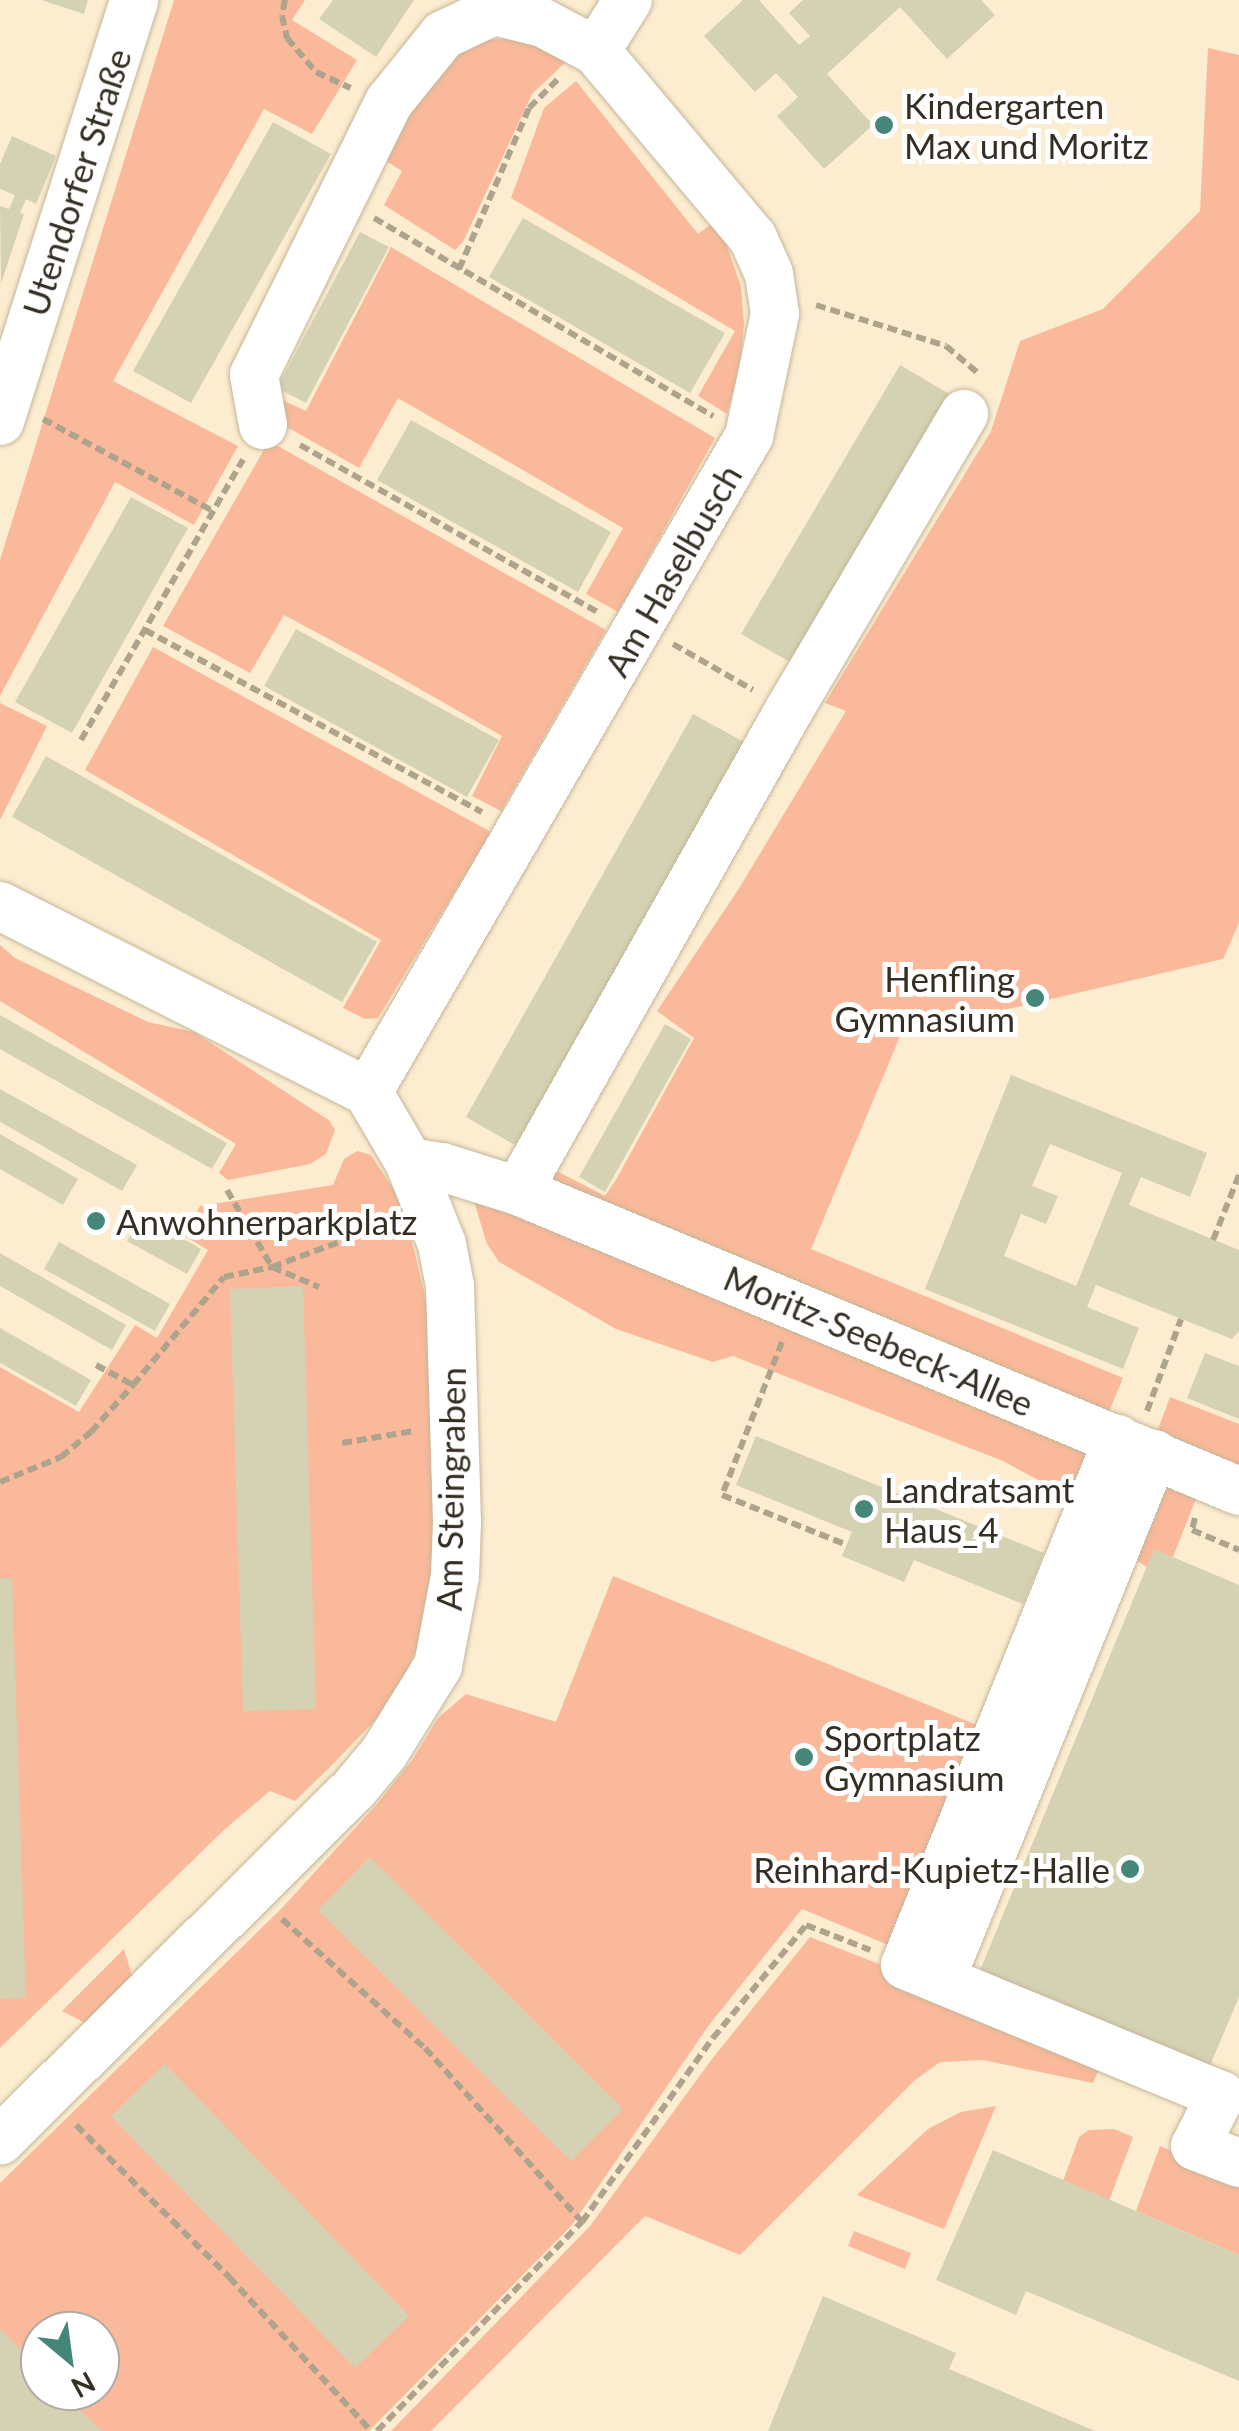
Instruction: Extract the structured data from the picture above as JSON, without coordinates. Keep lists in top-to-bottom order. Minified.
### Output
{"streets":{"street":["Utendorfer Straße","Am Haselbusch","Moritz-Seebeck-Allee","Am Steingraben"]},"crossings":[["Am Haselbusch","Am Steingraben"],["Moritz-Seebeck-Allee","Am Steingraben"]],"places":["Kindergarten Max und Moritz","Henfling Gymnasium","Anwohnerparkplatz","Landratsamt Haus_4","Sportplatz Gymnasium","Reinhard-Kupietz-Halle"],"north":"bottom right"}
